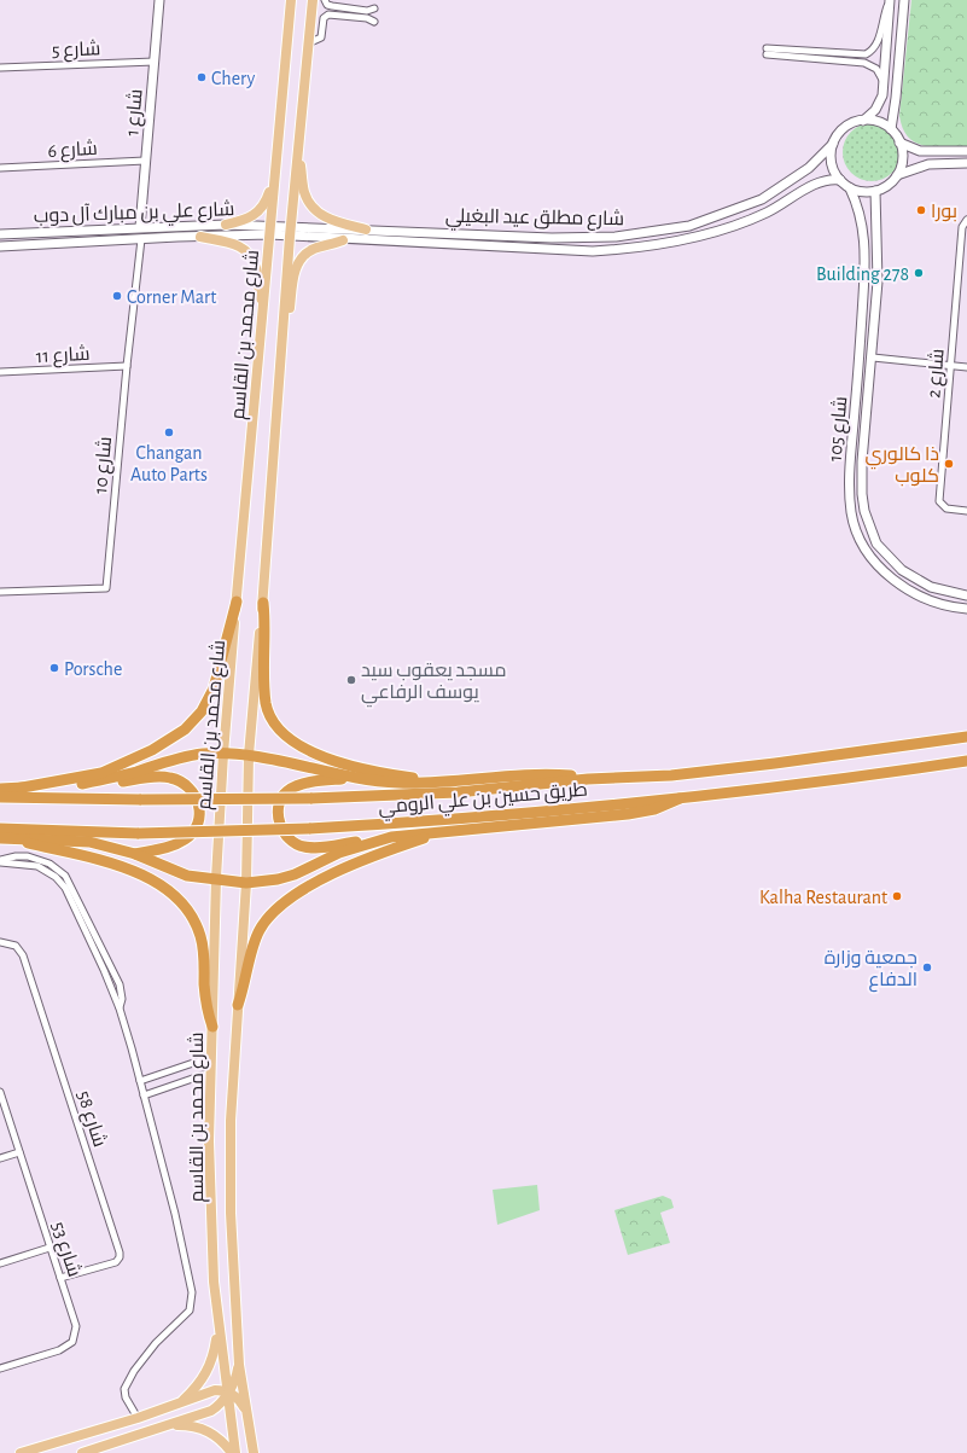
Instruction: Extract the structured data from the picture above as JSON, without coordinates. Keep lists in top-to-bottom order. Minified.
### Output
{"streets":{"highway":["طريق حسين بن علي الرومي"],"main road":["شارع محمد بن القاسم"],"street":["شارع 5","شارع 1","شارع 6","شارع علي بن مبارك آل دوب","شارع مطلق عيد البغيلي","شارع 11","شارع 2","شارع 105","شارع 10","شارع 58","شارع 53"]},"crossings":[["شارع 5","شارع 1"],["شارع 1","شارع 6"],["شارع 1","شارع علي بن مبارك آل دوب"],["شارع علي بن مبارك آل دوب","شارع مطلق عيد البغيلي"],["شارع علي بن مبارك آل دوب","شارع محمد بن القاسم"],["شارع علي بن مبارك آل دوب","شارع 10"],["شارع مطلق عيد البغيلي","شارع محمد بن القاسم"],["شارع مطلق عيد البغيلي","شارع 105"],["شارع 11","شارع 10"],["شارع 58","شارع 53"]],"places":["Chery","بورا","Building 278","Corner Mart","Changan Auto Parts","ذا كالوري كلوب","Porsche","مسجد يعقوب سيد يوسف الرفاعي","Kalha Restaurant","جمعية وزارة الدفاع"]}
